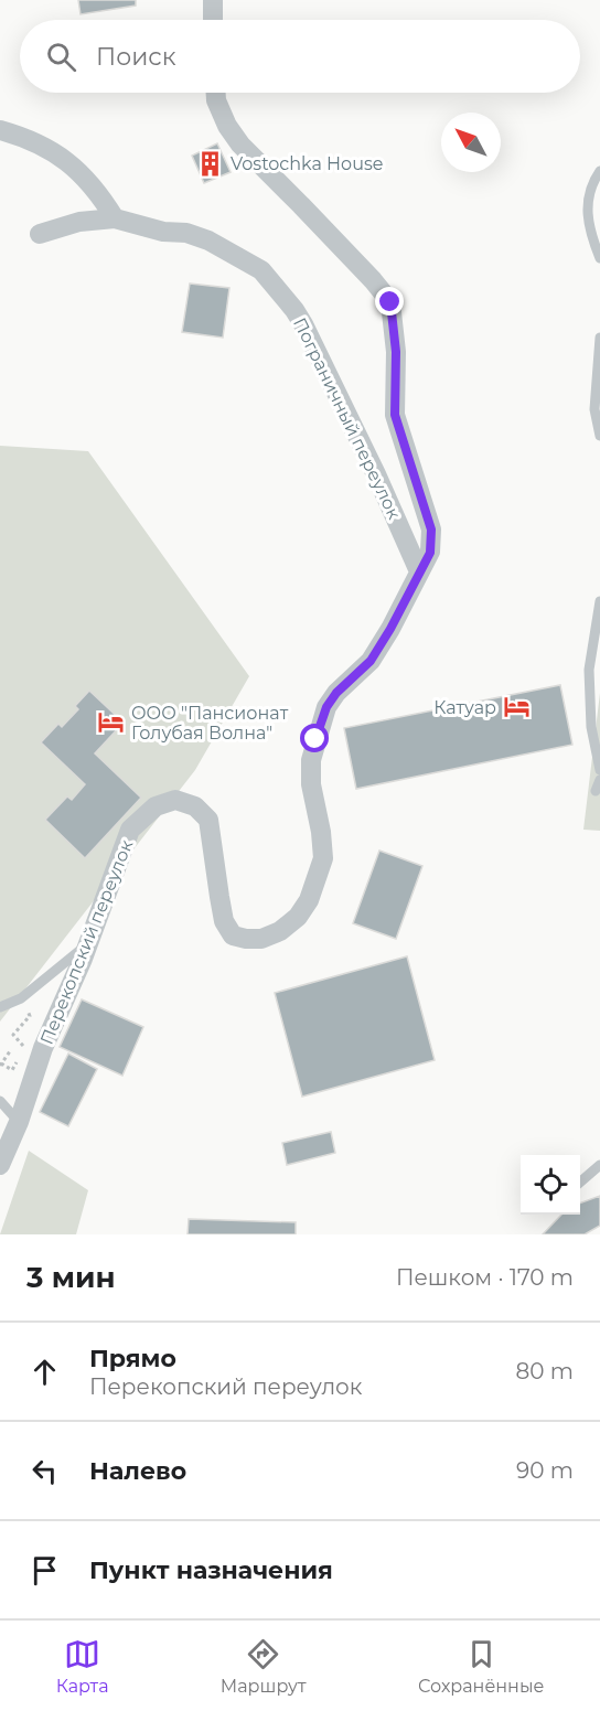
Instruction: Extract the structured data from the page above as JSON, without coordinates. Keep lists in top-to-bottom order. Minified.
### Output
{"streets":{"street":["Пограничный переулок","Перекопский переулок"]},"crossings":[["Пограничный переулок","Перекопский переулок"]],"places":{"building":["Vostochka House"],"hotel":["Катуар","ООО \"Пансионат Голубая Волна\""]},"north":"top left","page":{"search":"Поиск","heading":["3 мин","Пешком · 170 m"],"list":[["Прямо","Перекопский переулок","80 m"],["Налево","90 m"],"Пункт назначения"],"nav":["Карта","Маршрут","Сохранённые"]}}
